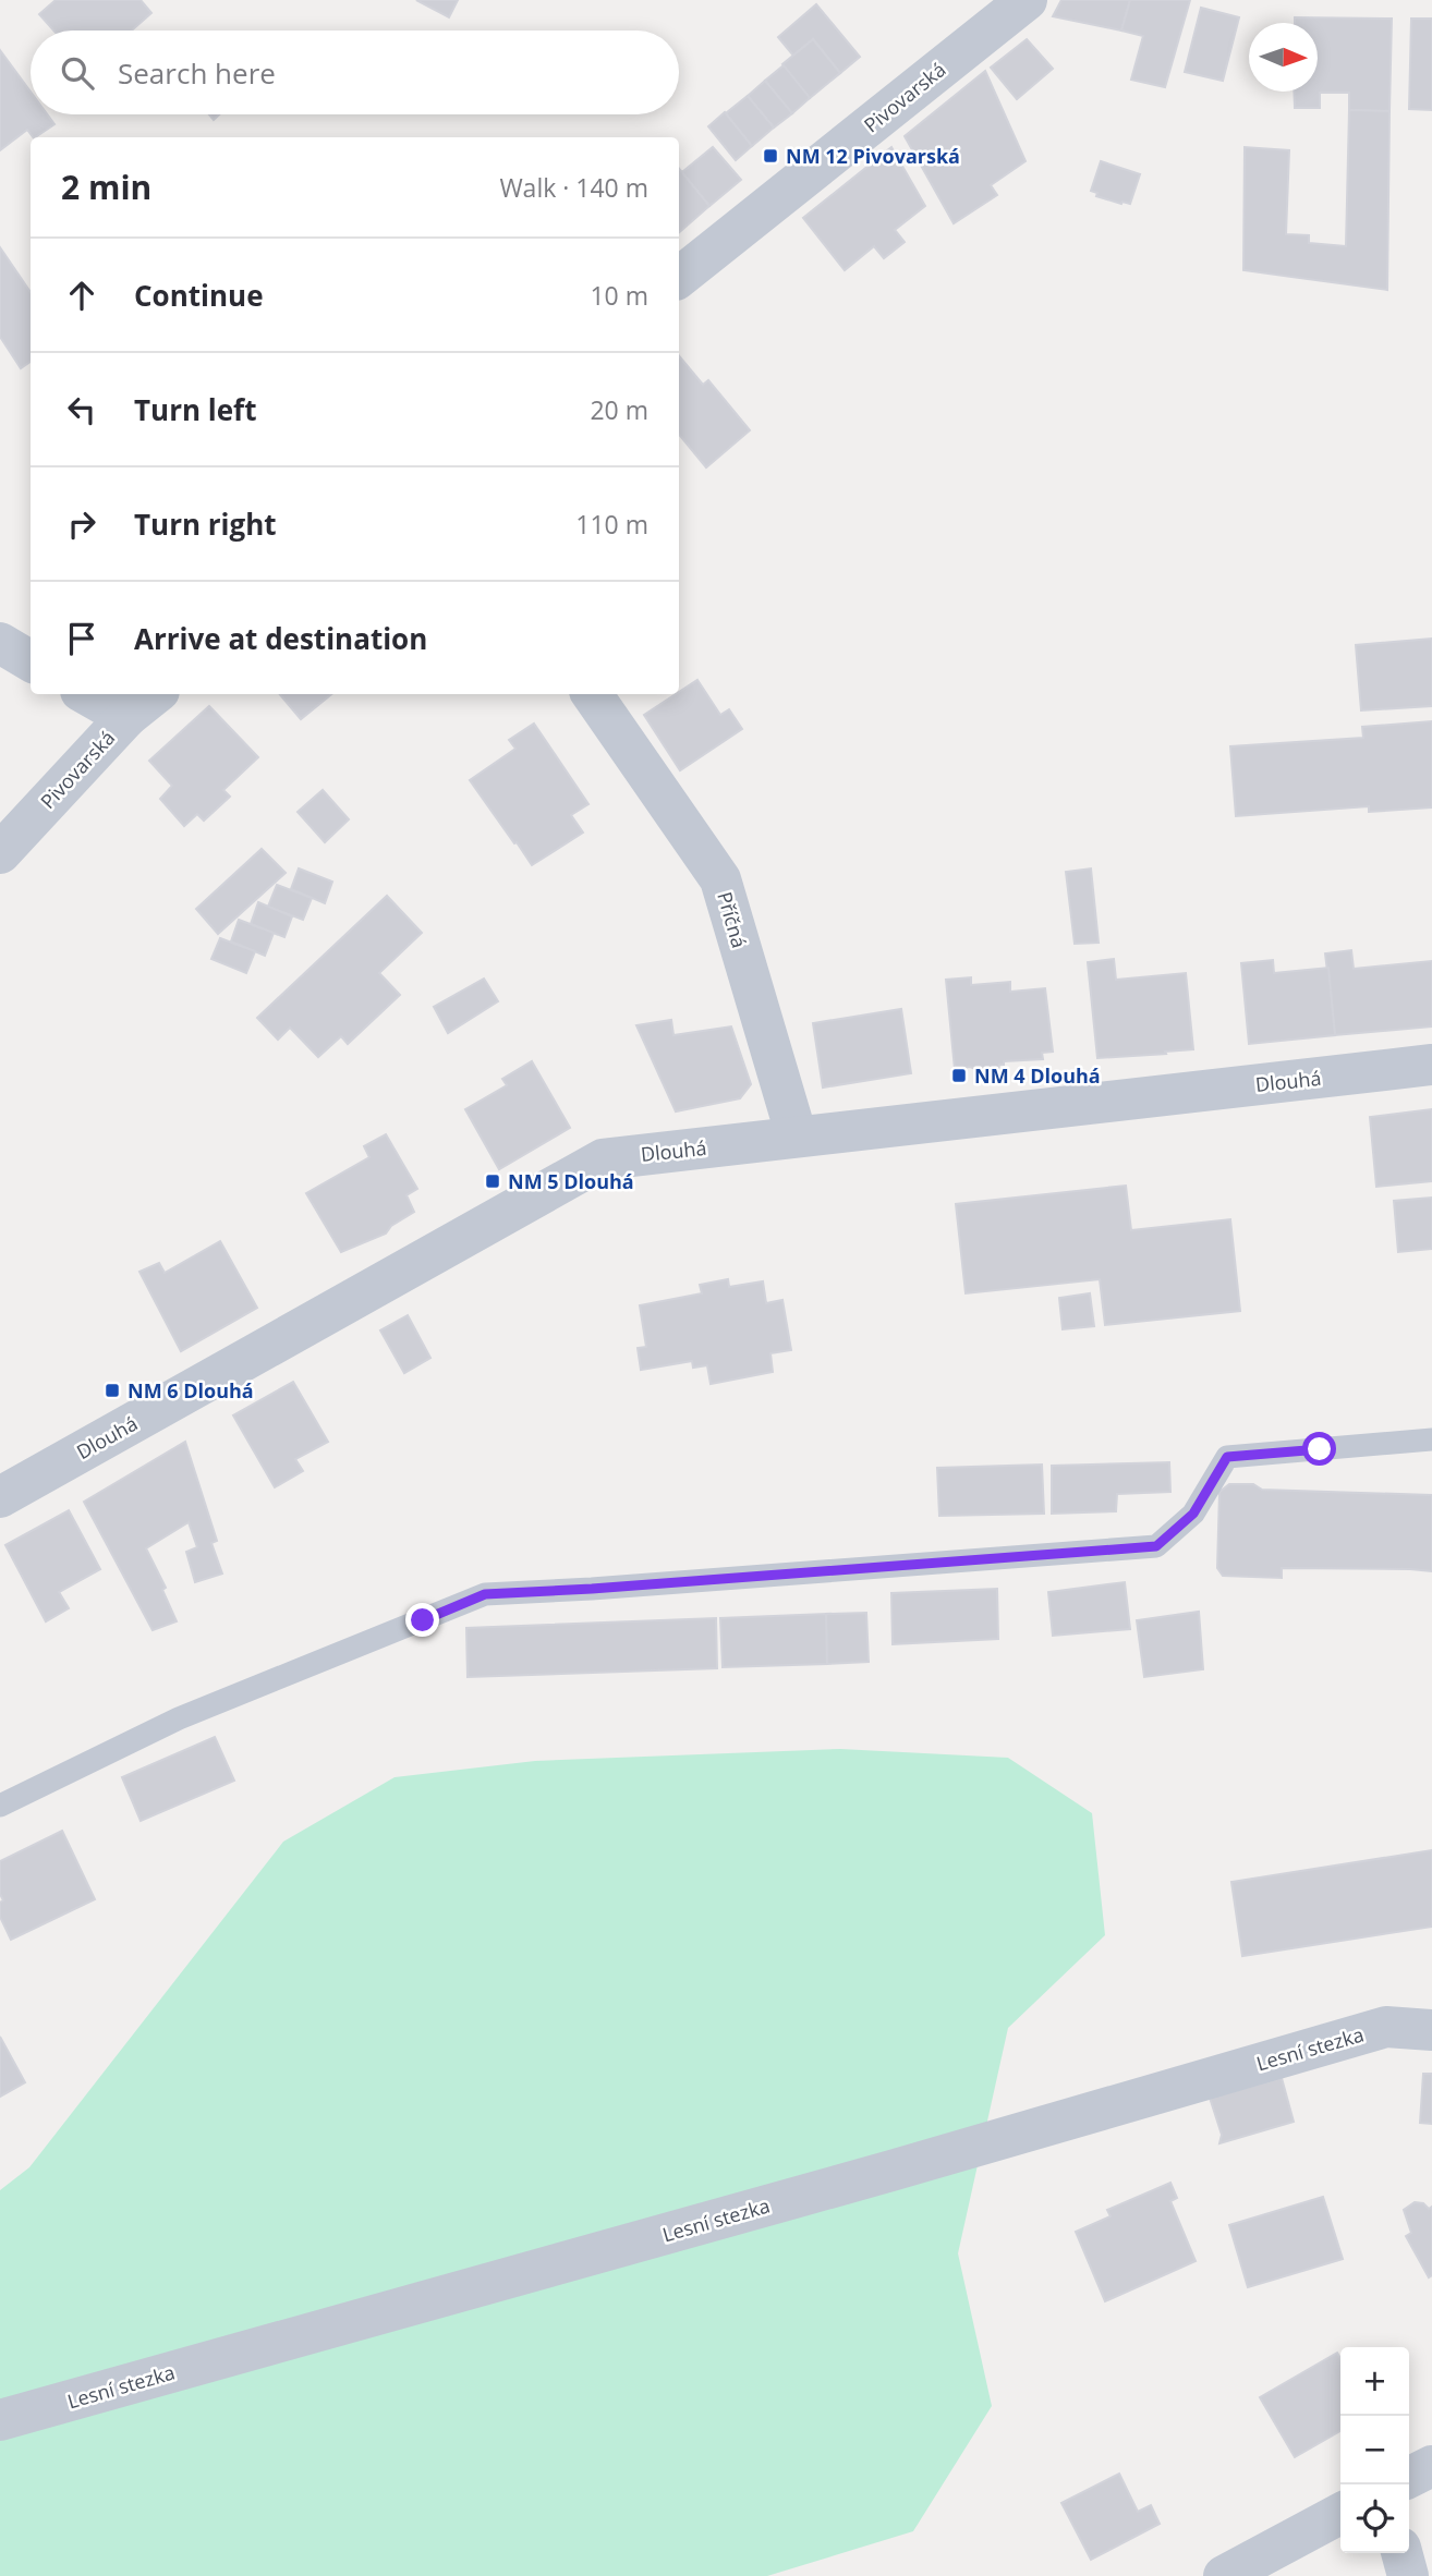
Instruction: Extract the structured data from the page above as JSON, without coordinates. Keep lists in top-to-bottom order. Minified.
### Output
{"streets":{"street":["Pivovarská","Příčná","Dlouhá","Lesní stezka"]},"crossings":[["Příčná","Dlouhá"]],"places":{"transit":["NM 12 Pivovarská","NM 4 Dlouhá","NM 5 Dlouhá","NM 6 Dlouhá"]},"north":"right","page":{"search":"Search here","heading":["2 min","Walk · 140 m"],"list":[["Continue","10 m"],["Turn left","20 m"],["Turn right","110 m"],"Arrive at destination"],"map_buttons":["+","−"]}}
